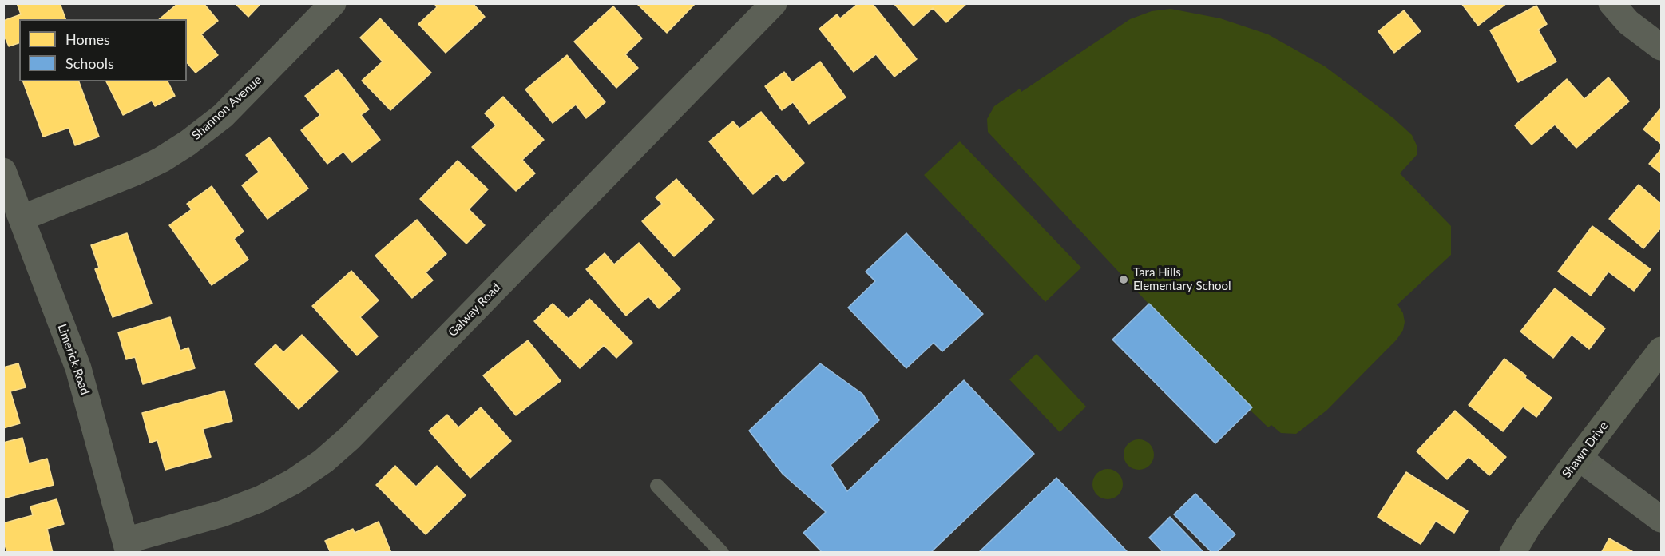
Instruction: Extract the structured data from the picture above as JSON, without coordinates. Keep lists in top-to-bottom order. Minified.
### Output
{"streets":{"street":["Shannon Avenue","Galway Road","Limerick Road","Shawn Drive"]},"crossings":[["Shannon Avenue","Limerick Road"],["Galway Road","Limerick Road"]],"places":["Tara Hills Elementary School"],"legend":["Homes","Schools"]}
